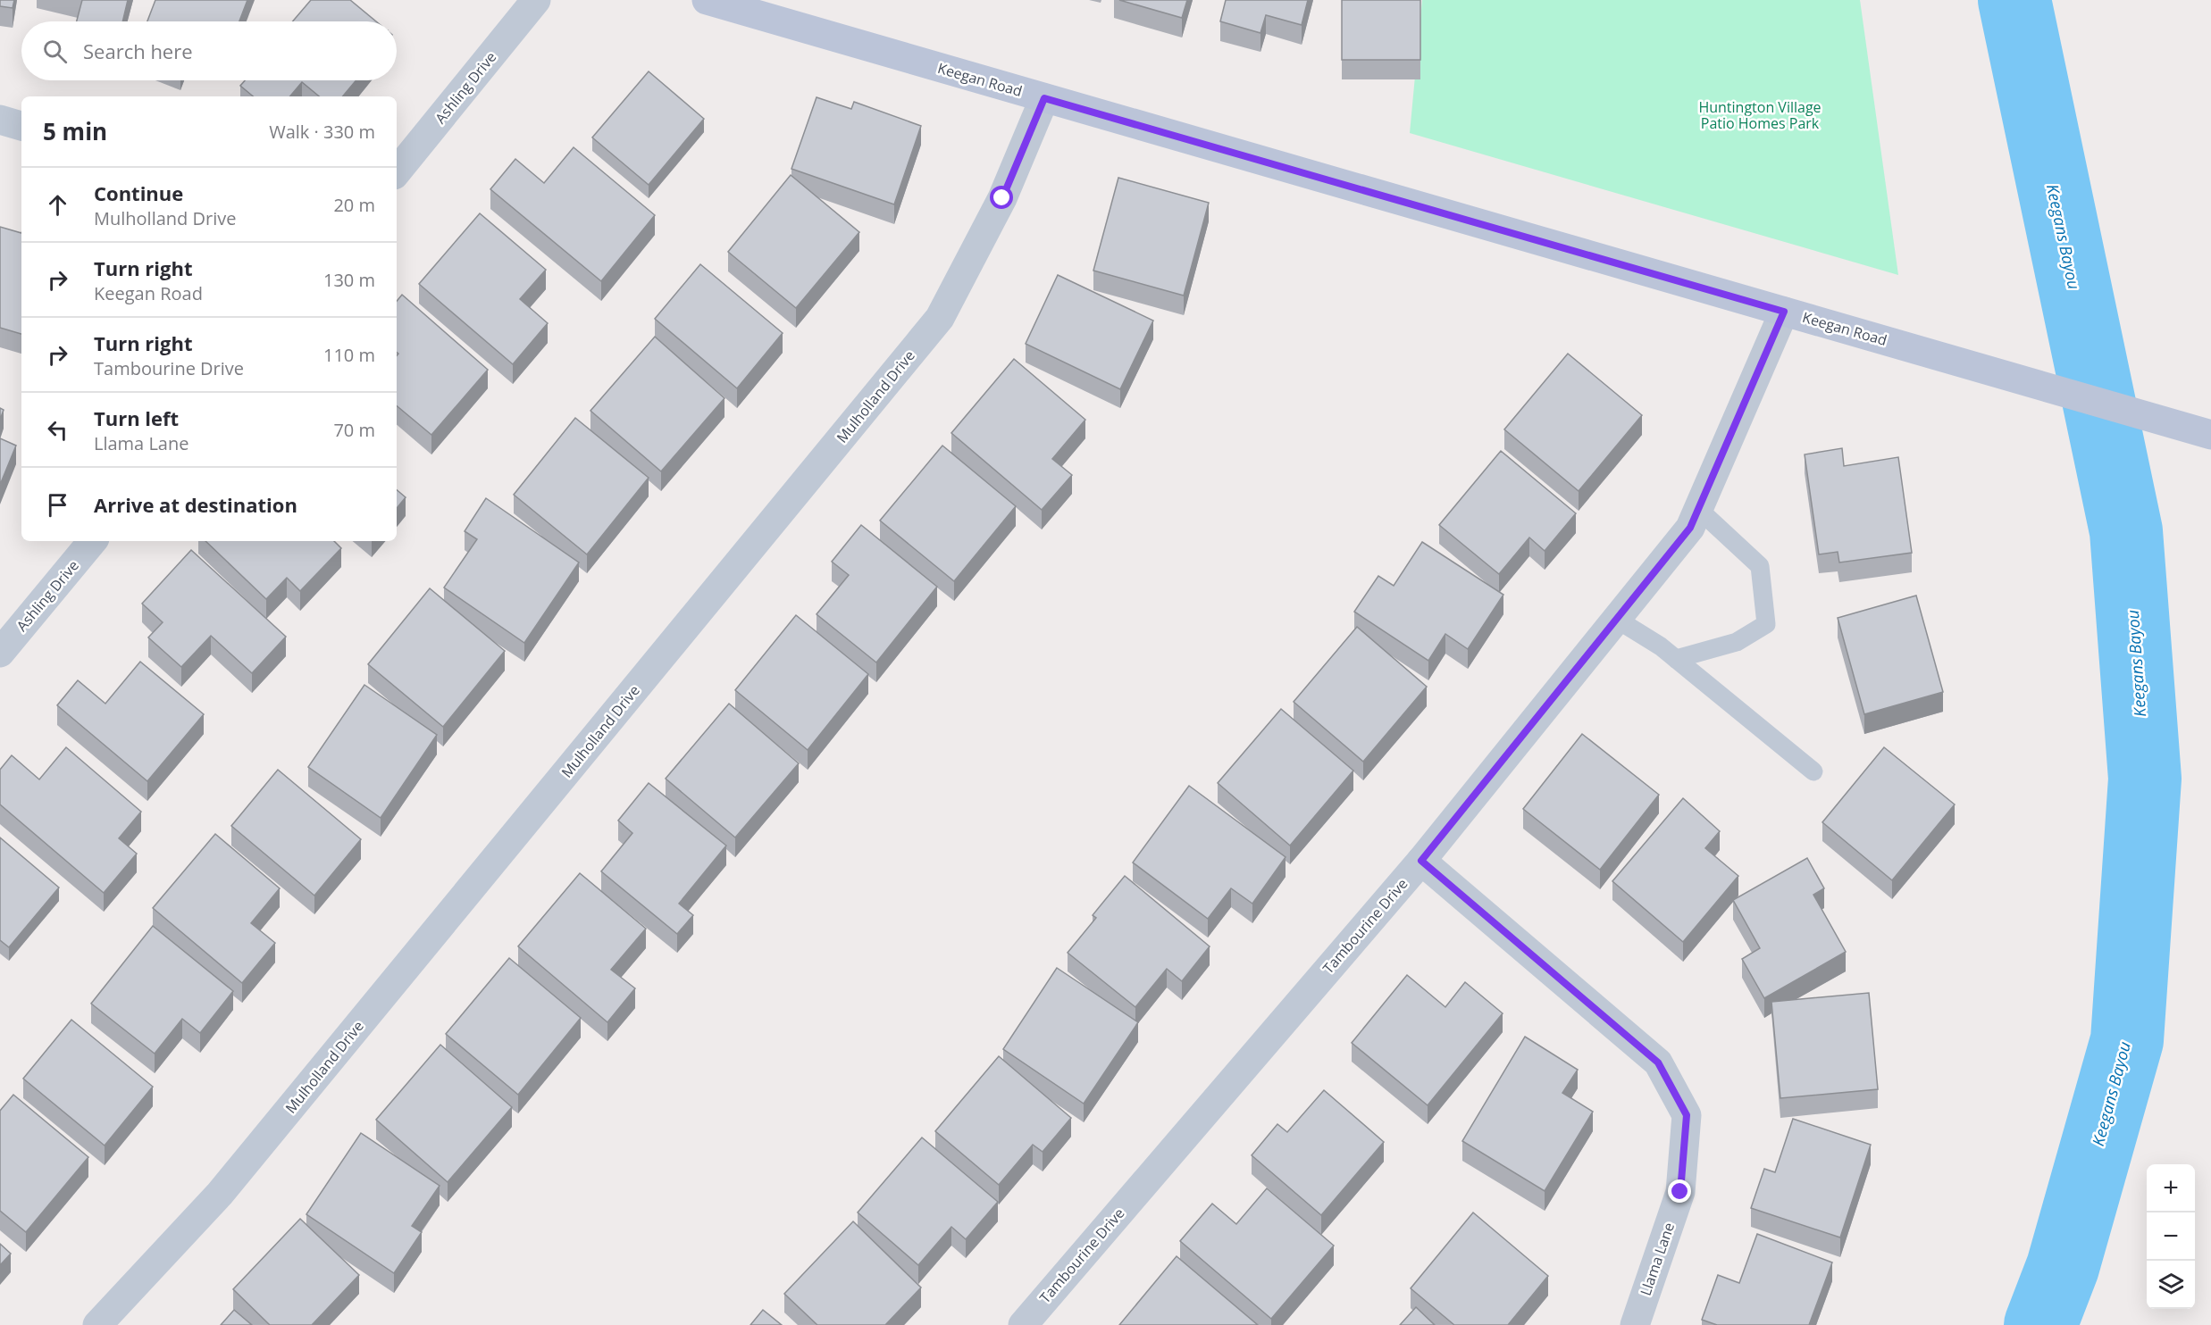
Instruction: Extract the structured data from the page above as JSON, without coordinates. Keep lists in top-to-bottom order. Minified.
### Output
{"streets":{"street":["Keegan Road","Ashling Drive","Mulholland Drive","Tambourine Drive","Llama Lane"]},"crossings":[["Keegan Road","Mulholland Drive"],["Keegan Road","Tambourine Drive"],["Tambourine Drive","Llama Lane"]],"water":["Keegans Bayou"],"parks":["Huntington Village Patio Homes Park"],"page":{"search":"Search here","heading":["5 min","Walk · 330 m"],"list":[["Continue","Mulholland Drive","20 m"],["Turn right","Keegan Road","130 m"],["Turn right","Tambourine Drive","110 m"],["Turn left","Llama Lane","70 m"],"Arrive at destination"],"map_buttons":["+","−"]}}
